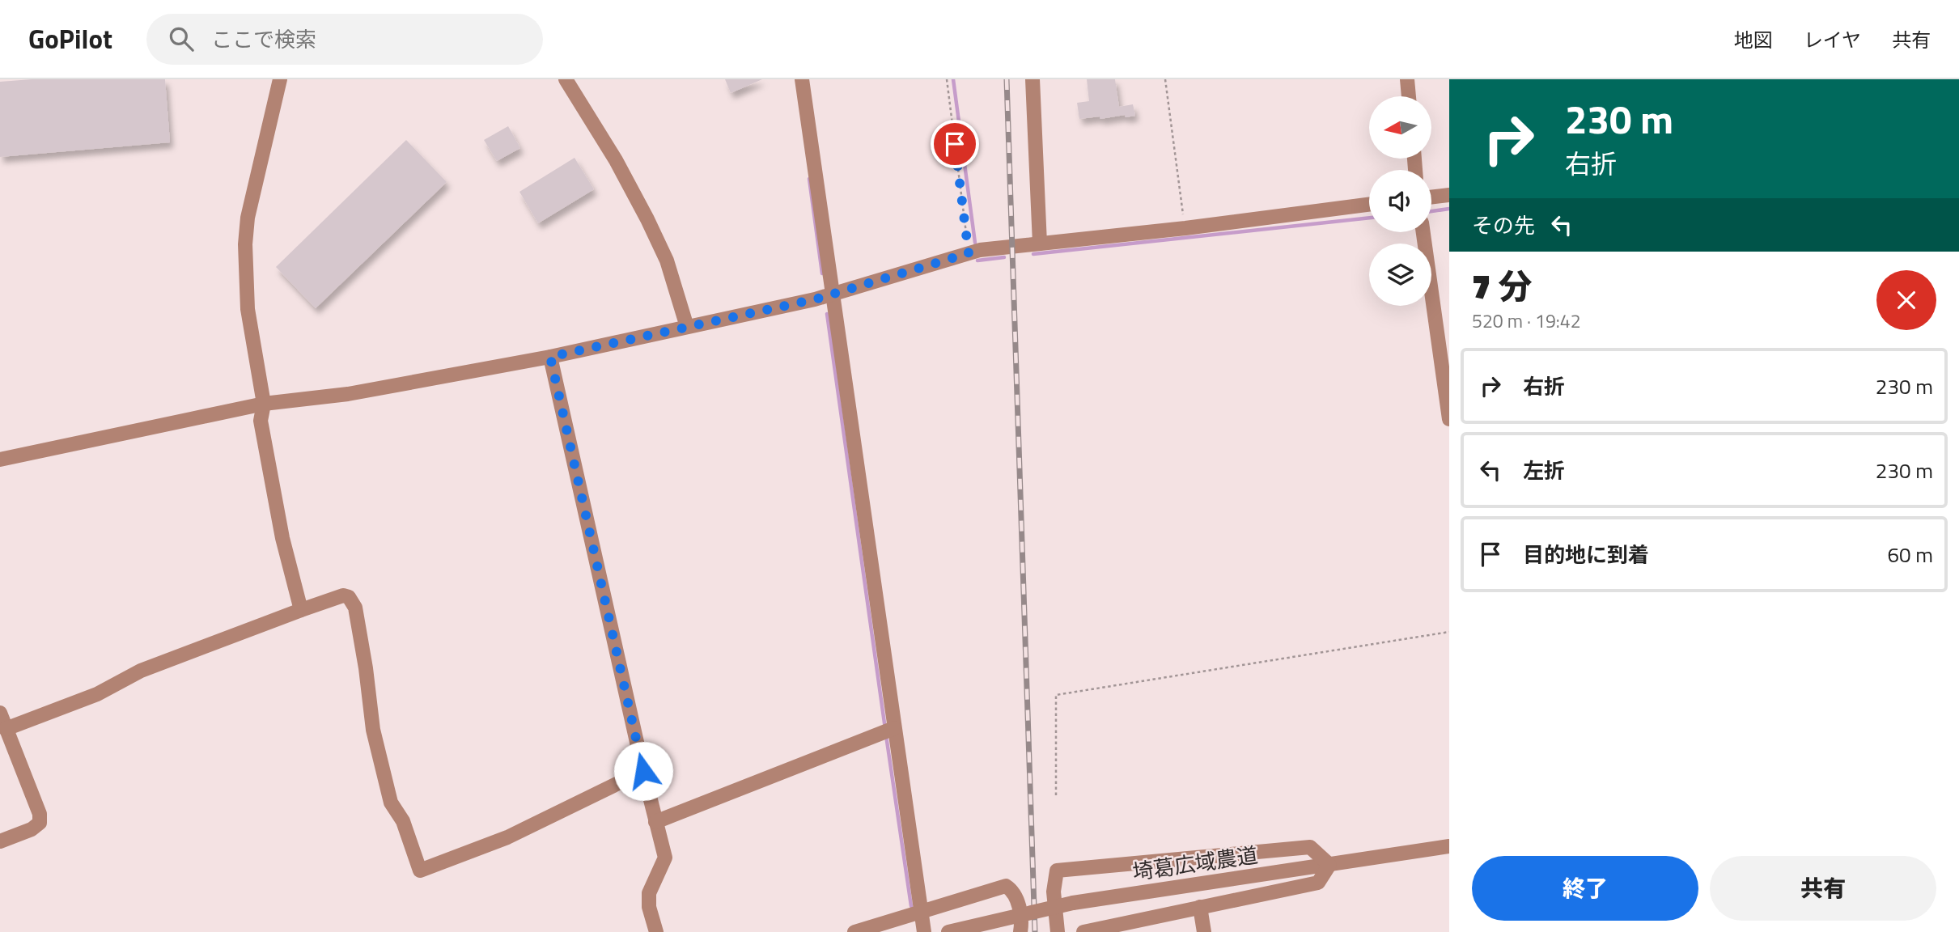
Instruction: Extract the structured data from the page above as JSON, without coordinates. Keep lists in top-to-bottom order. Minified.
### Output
{"streets":{"street":["埼葛広域農道"]},"north":"left","page":{"header":"GoPilot","search":"ここで検索","nav":["地図","レイヤ","共有"],"turn":["230 m","右折"],"then":"その先","heading":["7 分","520 m · 19:42"],"list":[{"name":"右折","value":"230 m"},{"name":"左折","value":"230 m"},{"name":"目的地に到着","value":"60 m"}],"buttons":["終了","共有"]}}
